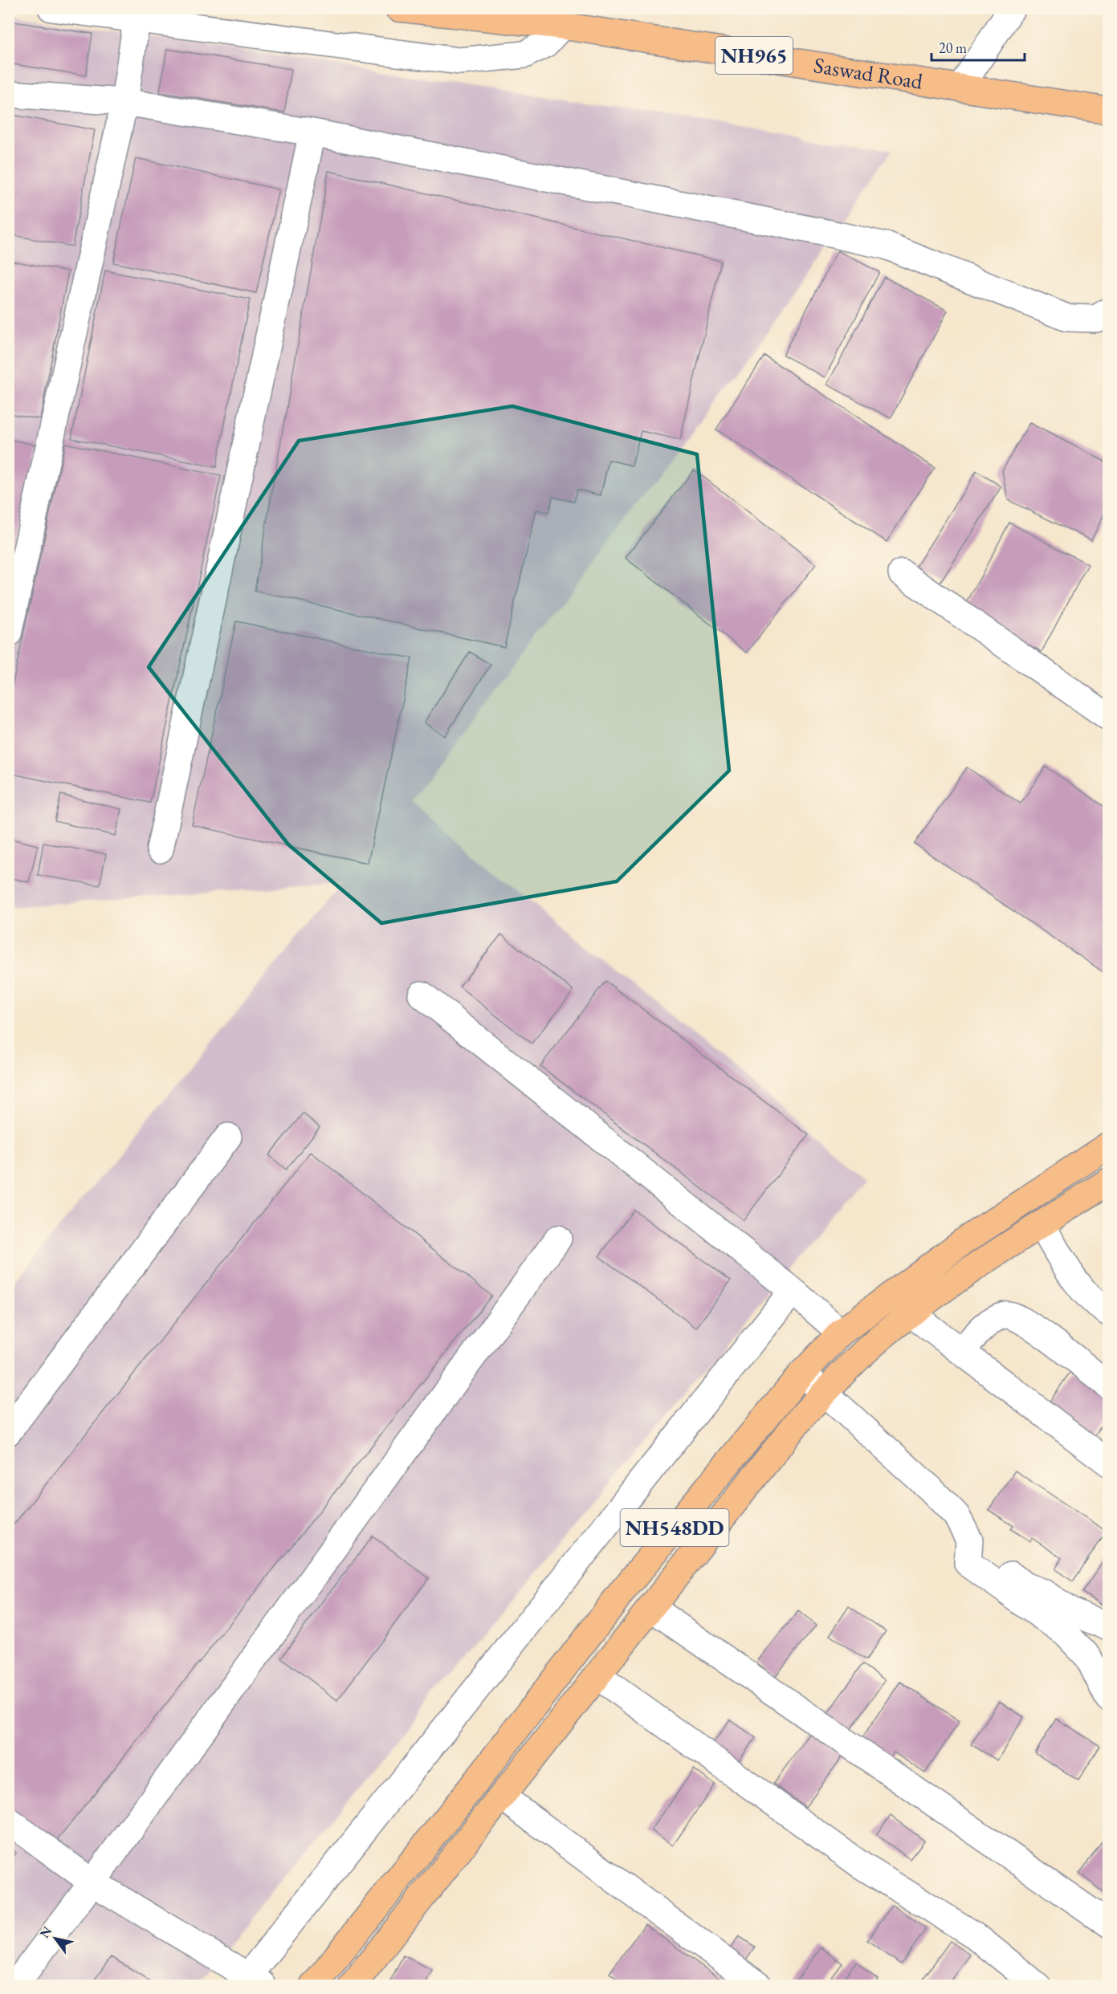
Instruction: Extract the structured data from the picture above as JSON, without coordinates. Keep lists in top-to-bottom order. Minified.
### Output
{"streets":{"highway":["NH965","Saswad Road","NH548DD"]},"scale_bar":"20 m","north":"top left"}
